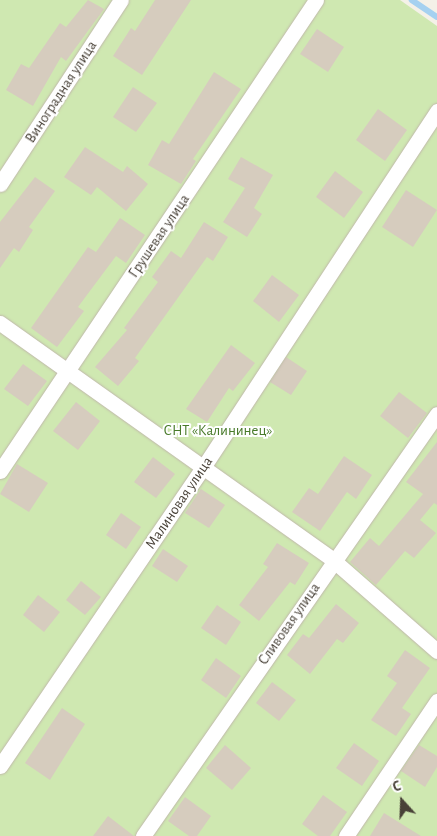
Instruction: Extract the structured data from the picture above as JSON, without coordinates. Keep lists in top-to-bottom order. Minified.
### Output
{"streets":{"street":["Виноградная улица","Грушевая улица","Малиновая улица","Сливовая улица"]},"parks":["СНТ «Калининец»"],"north":"top"}
